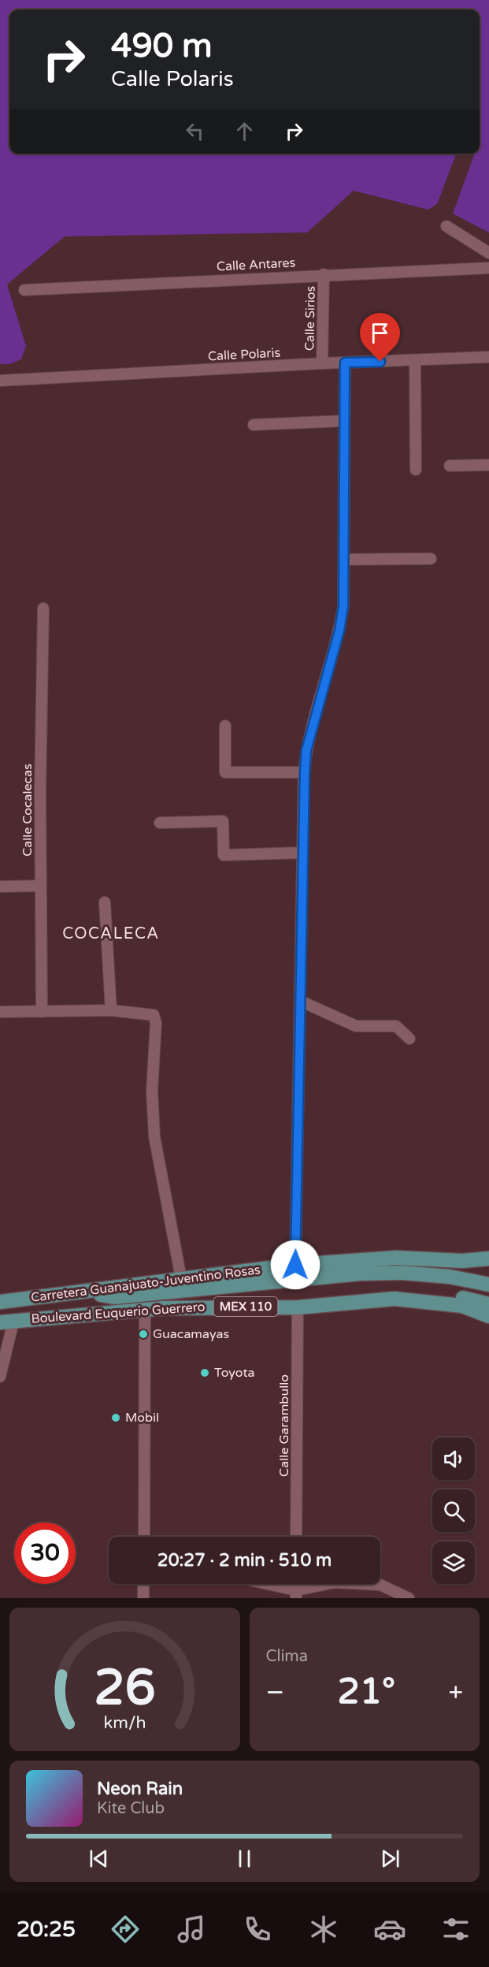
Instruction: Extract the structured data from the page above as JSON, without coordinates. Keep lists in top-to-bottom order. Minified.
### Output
{"streets":{"main road":["Carretera Guanajuato-Juventino Rosas","MEX 110","Boulevard Euquerio Guerrero"],"street":["Calle Antares","Calle Sirios","Calle Polaris","Calle Cocalecas","Calle Garambullo"]},"crossings":[["Calle Antares","Calle Sirios"],["Calle Sirios","Calle Polaris"],["Boulevard Euquerio Guerrero","Calle Garambullo"]],"districts":["COCALECA"],"places":["Guacamayas","Toyota","Mobil"],"page":{"turn":["490 m","Calle Polaris"],"limit":"30","trip":"20:27 · 2 min · 510 m","tile":"Clima","heat":["−","21°","+"],"song":["Neon Rain","Kite Club"],"tabs":"20:25","gauge":["26","km/h"]}}
